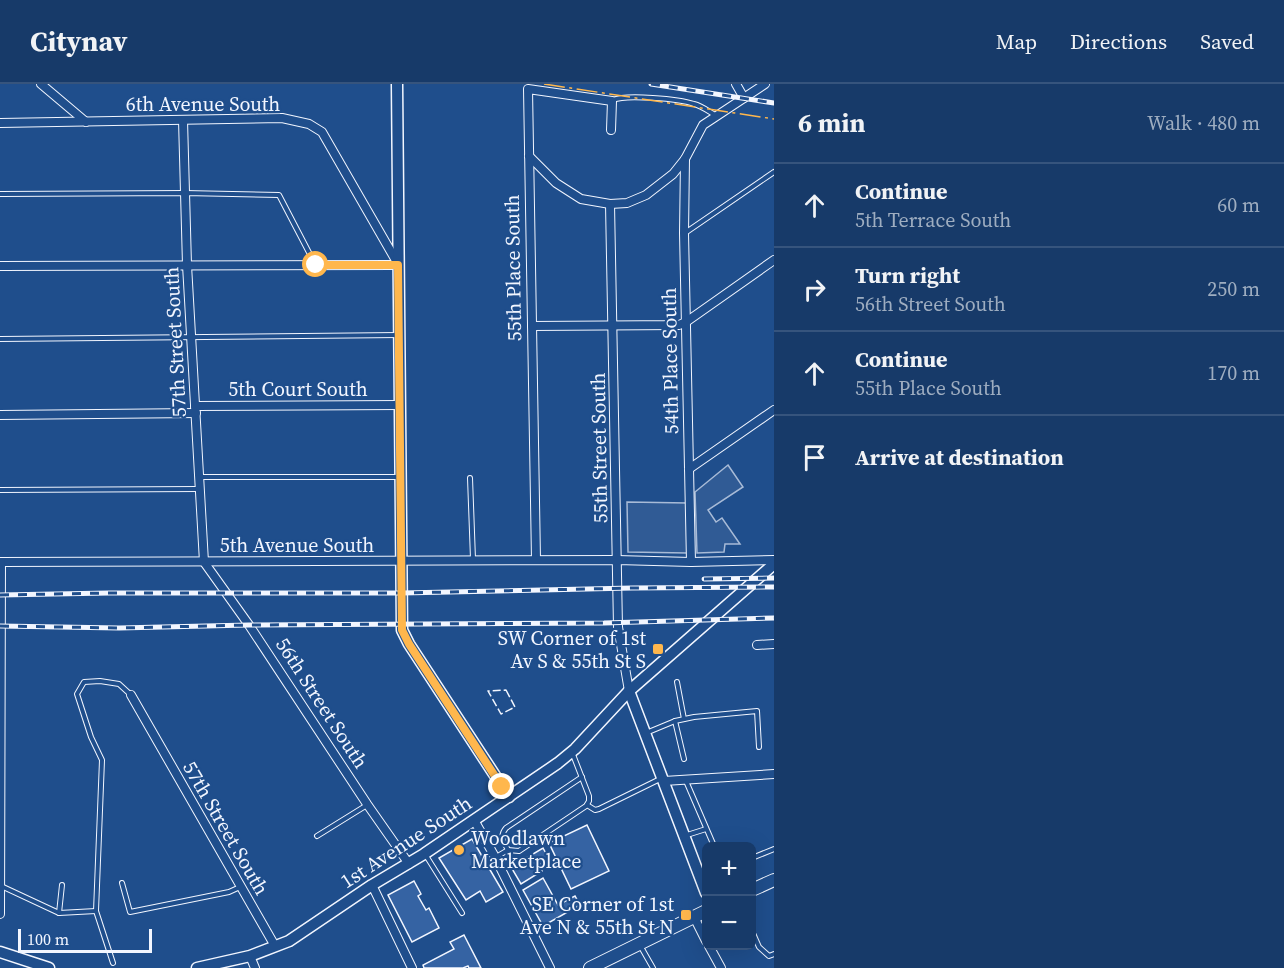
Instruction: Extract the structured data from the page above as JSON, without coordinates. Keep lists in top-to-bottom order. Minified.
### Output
{"streets":{"street":["6th Avenue South","55th Place South","57th Street South","54th Place South","5th Court South","55th Street South","5th Avenue South","56th Street South","1st Avenue South"]},"crossings":[["6th Avenue South","57th Street South"],["55th Place South","5th Avenue South"],["57th Street South","5th Court South"],["57th Street South","5th Avenue South"],["57th Street South","56th Street South"],["57th Street South","1st Avenue South"],["54th Place South","5th Avenue South"],["55th Street South","5th Avenue South"],["55th Street South","1st Avenue South"],["5th Avenue South","56th Street South"],["5th Avenue South","1st Avenue South"],["56th Street South","1st Avenue South"]],"places":{"transit":["SW Corner of 1st Av S & 55th St S","SE Corner of 1st Ave N & 55th St N"],"other":["Woodlawn Marketplace"]},"scale_bar":"100 m","page":{"header":"Citynav","nav":["Map","Directions","Saved"],"heading":["6 min","Walk · 480 m"],"list":[["Continue","5th Terrace South","60 m"],["Turn right","56th Street South","250 m"],["Continue","55th Place South","170 m"],"Arrive at destination"],"map_buttons":["+","−"],"scale":"100 m"}}
